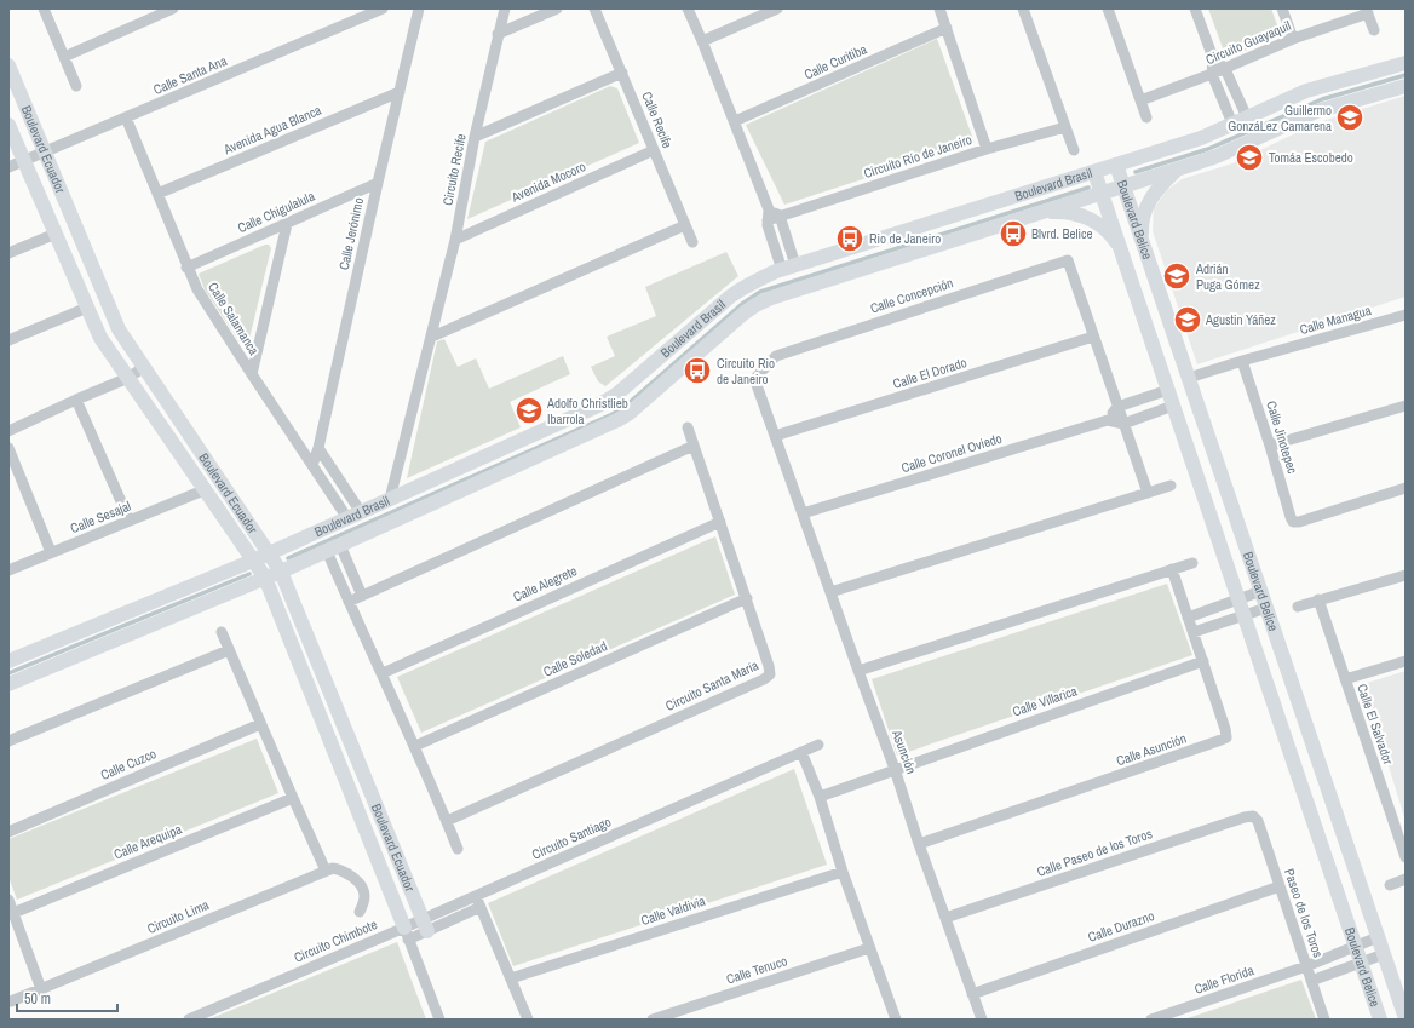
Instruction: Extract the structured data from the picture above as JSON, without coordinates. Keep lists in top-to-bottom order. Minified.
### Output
{"streets":{"street":["Circuito Guayaquil","Calle Curitiba","Calle Santa Ana","Calle Recife","Avenida Agua Blanca","Boulevard Ecuador","Circuito Río de Janeiro","Circuito Recife","Avenida Mocoro","Boulevard Brasil","Calle Chigulalula","Boulevard Belice","Calle Jerónimo","Calle Concepción","Calle Salamanca","Calle Managua","Calle El Dorado","Calle Jinotepec","Calle Coronel Oviedo","Calle Sesajal","Calle Alegrete","Calle Soledad","Circuito Santa María","Calle Villarica","Calle El Salvador","Calle Asunción","Asunción","Calle Cuzco","Circuito Santiago","Calle Arequipa","Calle Paseo de los Toros","Calle Valdivia","Paseo de los Toros","Circuito Lima","Calle Durazno","Circuito Chimbote","Calle Tenuco","Calle Florida"]},"crossings":[["Calle Santa Ana","Boulevard Ecuador"],["Calle Santa Ana","Calle Salamanca"],["Calle Recife","Avenida Mocoro"],["Avenida Agua Blanca","Calle Jerónimo"],["Avenida Agua Blanca","Calle Salamanca"],["Boulevard Ecuador","Boulevard Brasil"],["Boulevard Ecuador","Calle Sesajal"],["Boulevard Ecuador","Circuito Santiago"],["Boulevard Ecuador","Circuito Chimbote"],["Circuito Recife","Avenida Mocoro"],["Circuito Recife","Boulevard Brasil"],["Boulevard Brasil","Boulevard Belice"],["Boulevard Brasil","Calle Salamanca"],["Calle Chigulalula","Calle Jerónimo"],["Calle Chigulalula","Calle Salamanca"],["Boulevard Belice","Calle Managua"],["Boulevard Belice","Calle Florida"],["Calle Jerónimo","Calle Salamanca"],["Calle Concepción","Calle El Dorado"],["Calle Concepción","Calle Coronel Oviedo"],["Calle Concepción","Asunción"],["Calle Managua","Calle Jinotepec"],["Calle Alegrete","Circuito Santa María"],["Calle Soledad","Circuito Santa María"],["Calle Villarica","Calle Asunción"],["Calle Villarica","Asunción"],["Calle Asunción","Asunción"],["Circuito Santiago","Circuito Chimbote"],["Calle Paseo de los Toros","Paseo de los Toros"],["Paseo de los Toros","Calle Durazno"],["Paseo de los Toros","Calle Florida"]],"places":{"school or university":["Guillermo GonzáLez Camarena","Tomáa Escobedo","Adrián Puga Gómez","Agustin Yáñez","Adolfo Christlieb Ibarrola"],"bus stop":["Blvrd. Belice","Rio de Janeiro","Circuito Rio de Janeiro"]},"scale_bar":"50 m"}
